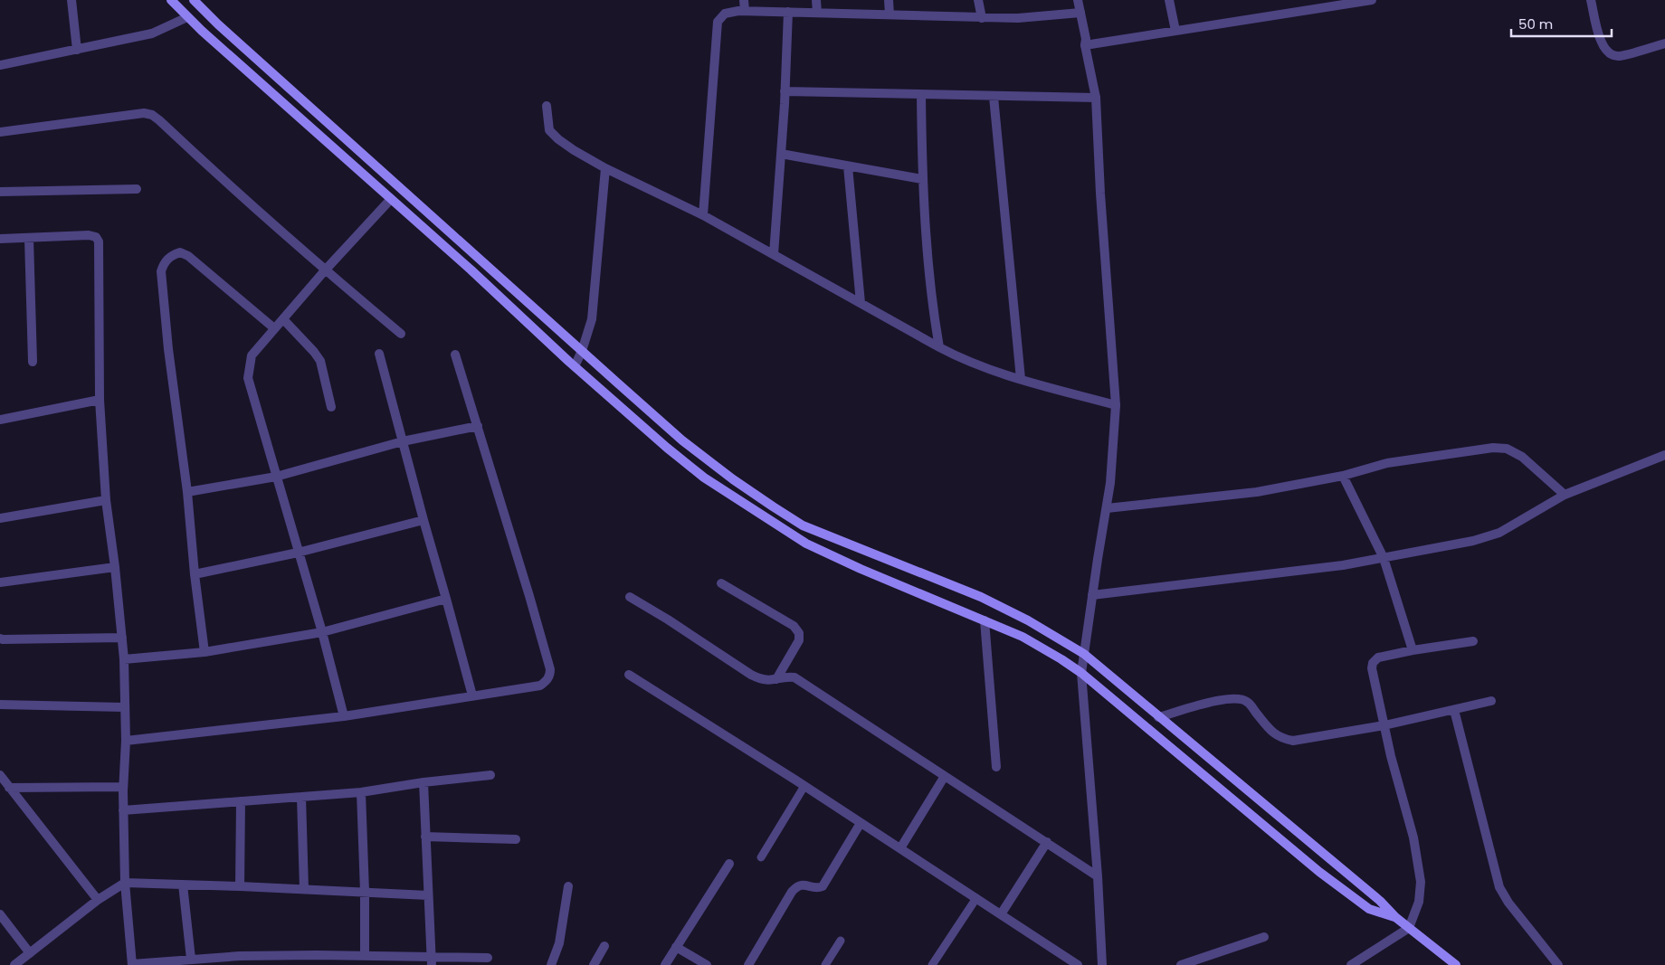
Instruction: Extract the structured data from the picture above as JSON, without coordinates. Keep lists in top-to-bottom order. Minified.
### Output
{"scale_bar":"50 m"}
